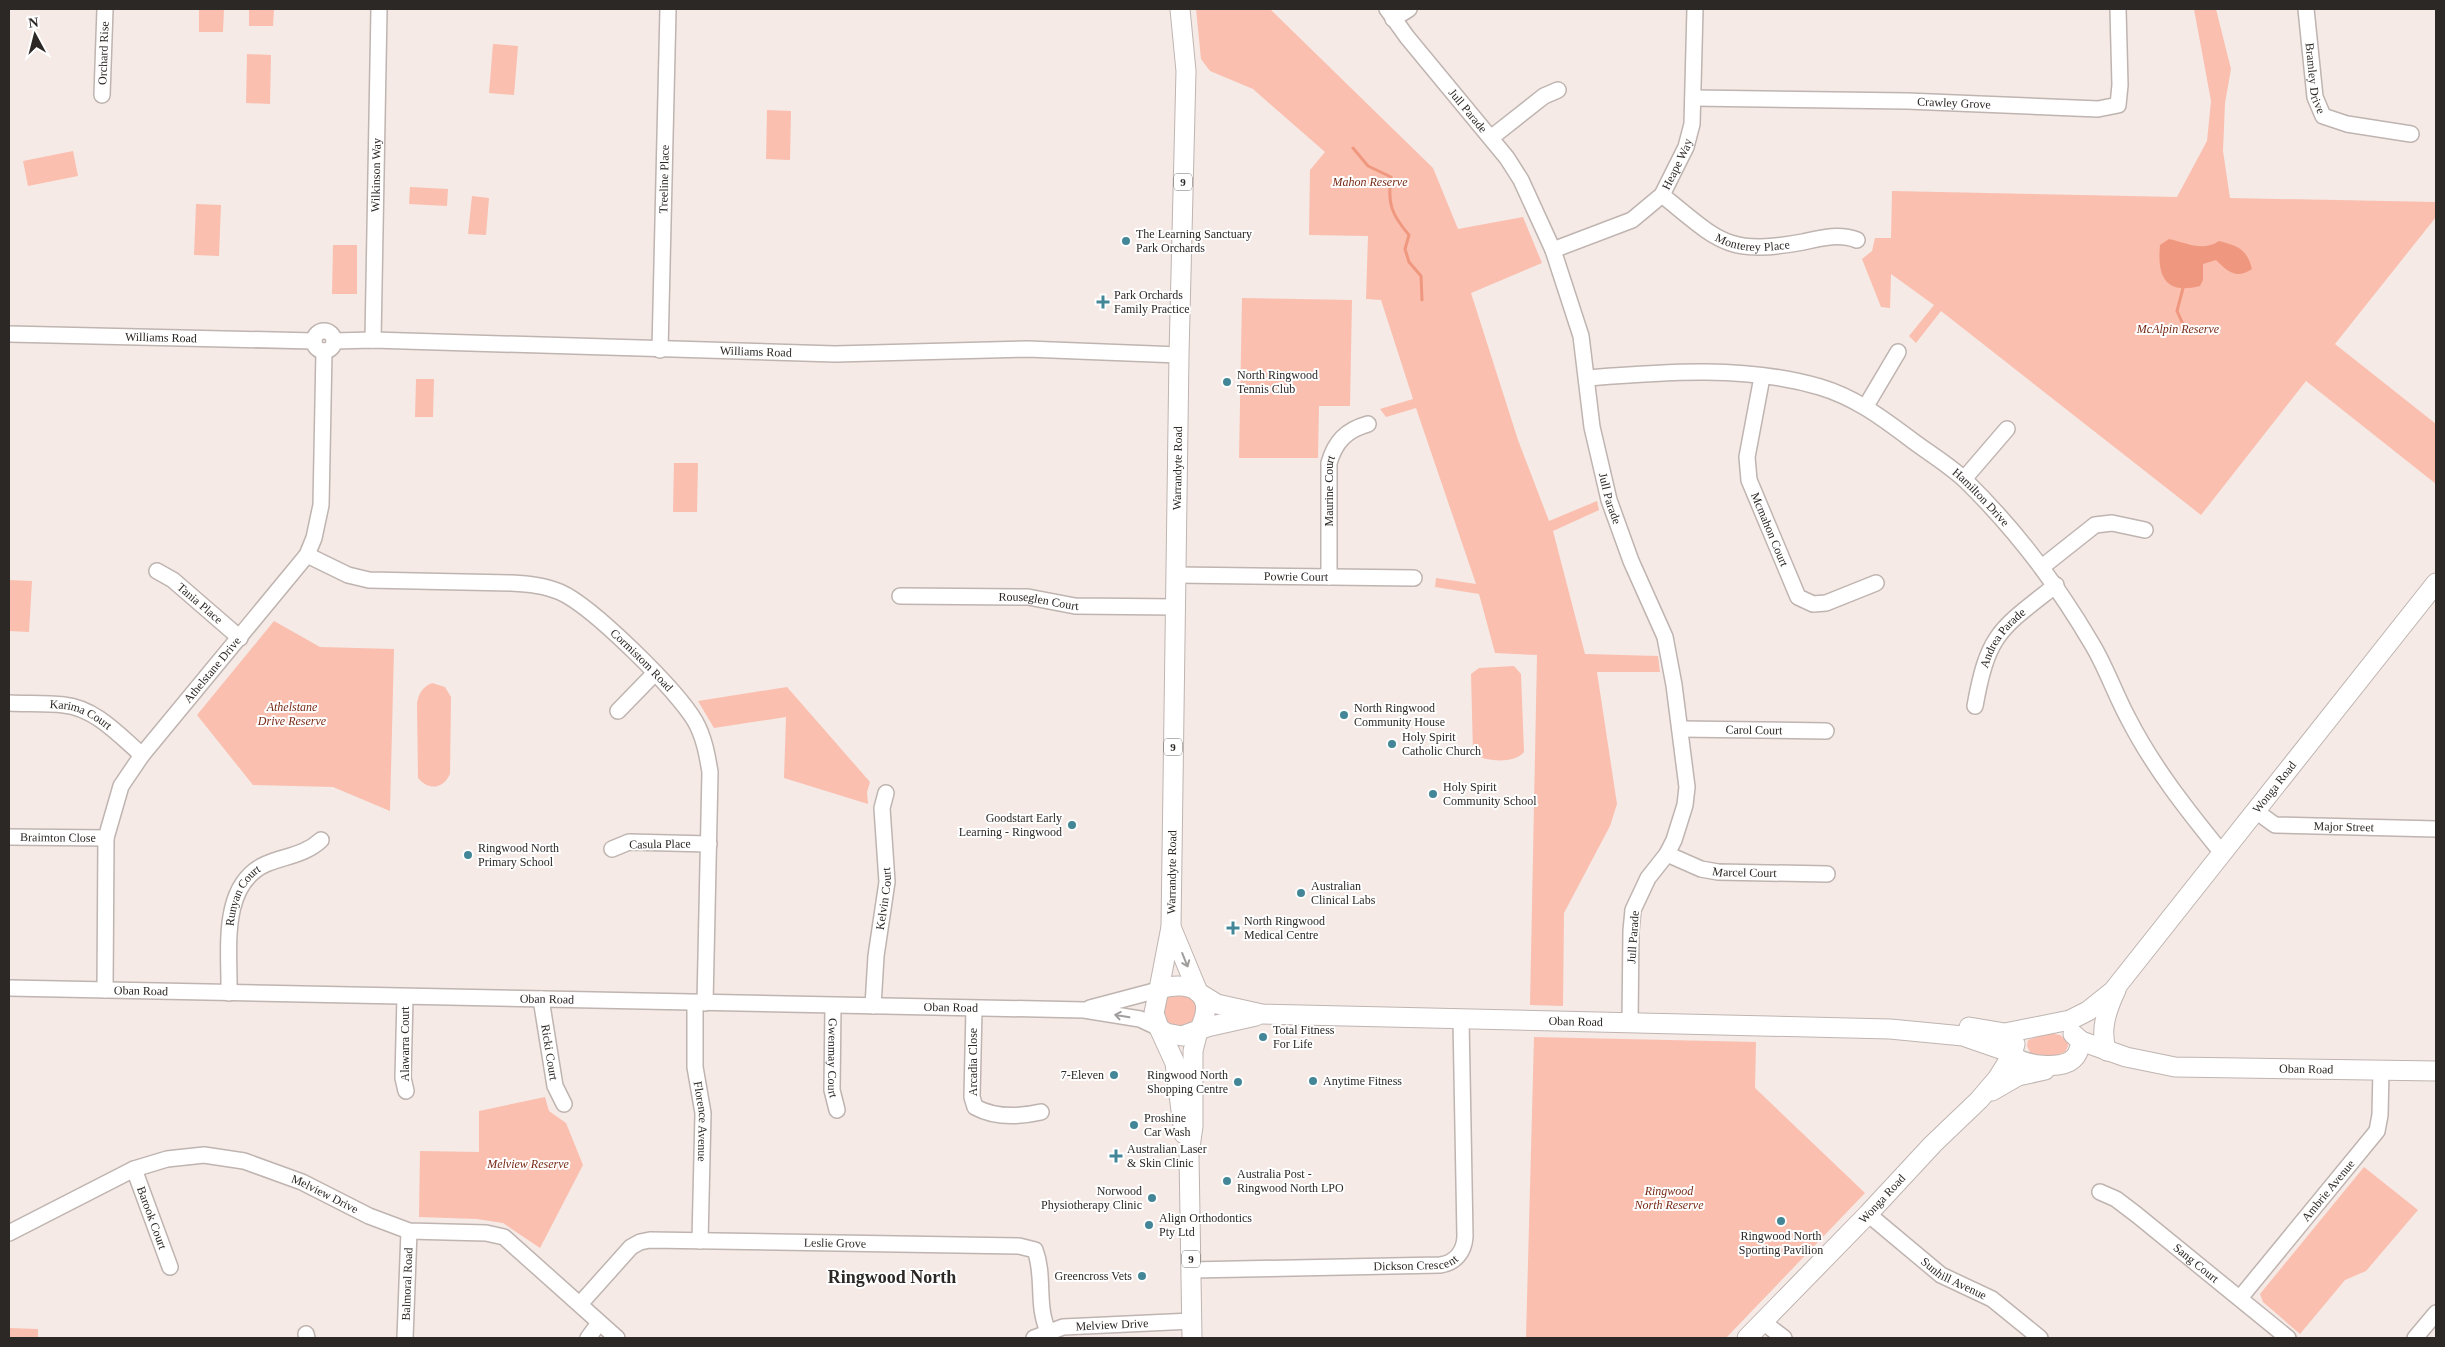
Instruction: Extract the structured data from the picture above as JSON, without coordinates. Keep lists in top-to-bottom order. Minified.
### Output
{"streets":{"main road":["9","Warrandyte Road","Wonga Road","Oban Road"],"street":["Orchard Rise","Bramley Drive","Crawley Grove","Jull Parade","Heape Way","Wilkinson Way","Treeline Place","Monterey Place","Williams Road","Maurine Court","Hamilton Drive","Mcmahon Court","Powrie Court","Rouseglen Court","Tania Place","Andrea Parade","Cormistom Road","Athelstane Drive","Karima Court","Carol Court","Major Street","Braimton Close","Casula Place","Marcel Court","Runyan Court","Kelvin Court","Alawarra Court","Ricki Court","Gwenmay Court","Arcadia Close","Florence Avenue","Ambrie Avenue","Melview Drive","Barook Court","Leslie Grove","Dickson Crescent","Sang Court","Sunhill Avenue","Balmoral Road"]},"crossings":[["Crawley Grove","Heape Way"],["Jull Parade","Heape Way"],["Jull Parade","Hamilton Drive"],["Jull Parade","Carol Court"],["Jull Parade","Marcel Court"],["Jull Parade","Oban Road"],["Heape Way","Monterey Place"],["Wilkinson Way","Williams Road"],["Treeline Place","Williams Road"],["9","Warrandyte Road"],["9","Oban Road"],["9","Melview Drive"],["9","Dickson Crescent"],["Williams Road","Warrandyte Road"],["Williams Road","Athelstane Drive"],["Warrandyte Road","Powrie Court"],["Warrandyte Road","Rouseglen Court"],["Warrandyte Road","Oban Road"],["Maurine Court","Powrie Court"],["Hamilton Drive","Mcmahon Court"],["Hamilton Drive","Andrea Parade"],["Hamilton Drive","Wonga Road"],["Tania Place","Athelstane Drive"],["Cormistom Road","Athelstane Drive"],["Cormistom Road","Casula Place"],["Cormistom Road","Oban Road"],["Cormistom Road","Florence Avenue"],["Athelstane Drive","Karima Court"],["Athelstane Drive","Braimton Close"],["Athelstane Drive","Oban Road"],["Wonga Road","Major Street"],["Wonga Road","Oban Road"],["Wonga Road","Sunhill Avenue"],["Runyan Court","Oban Road"],["Kelvin Court","Oban Road"],["Oban Road","Alawarra Court"],["Oban Road","Ricki Court"],["Oban Road","Gwenmay Court"],["Oban Road","Arcadia Close"],["Oban Road","Florence Avenue"],["Oban Road","Ambrie Avenue"],["Oban Road","Dickson Crescent"],["Florence Avenue","Leslie Grove"],["Ambrie Avenue","Sang Court"],["Melview Drive","Barook Court"],["Melview Drive","Leslie Grove"],["Melview Drive","Balmoral Road"]],"districts":["Ringwood North"],"parks":["Mahon Reserve","McAlpin Reserve","Athelstane Drive Reserve","Melview Reserve","Ringwood North Reserve"],"places":{"other":["The Learning Sanctuary Park Orchards","North Ringwood Tennis Club","North Ringwood Community House","Holy Spirit Catholic Church","Holy Spirit Community School","Goodstart Early Learning - Ringwood","Ringwood North Primary School","Australian Clinical Labs","Total Fitness For Life","7-Eleven","Anytime Fitness","Ringwood North Shopping Centre","Proshine Car Wash","Australia Post - Ringwood North LPO","Norwood Physiotherapy Clinic","Ringwood North Sporting Pavilion","Align Orthodontics Pty Ltd","Greencross Vets"],"health":["Park Orchards Family Practice","North Ringwood Medical Centre","Australian Laser & Skin Clinic"]},"north":"top"}
